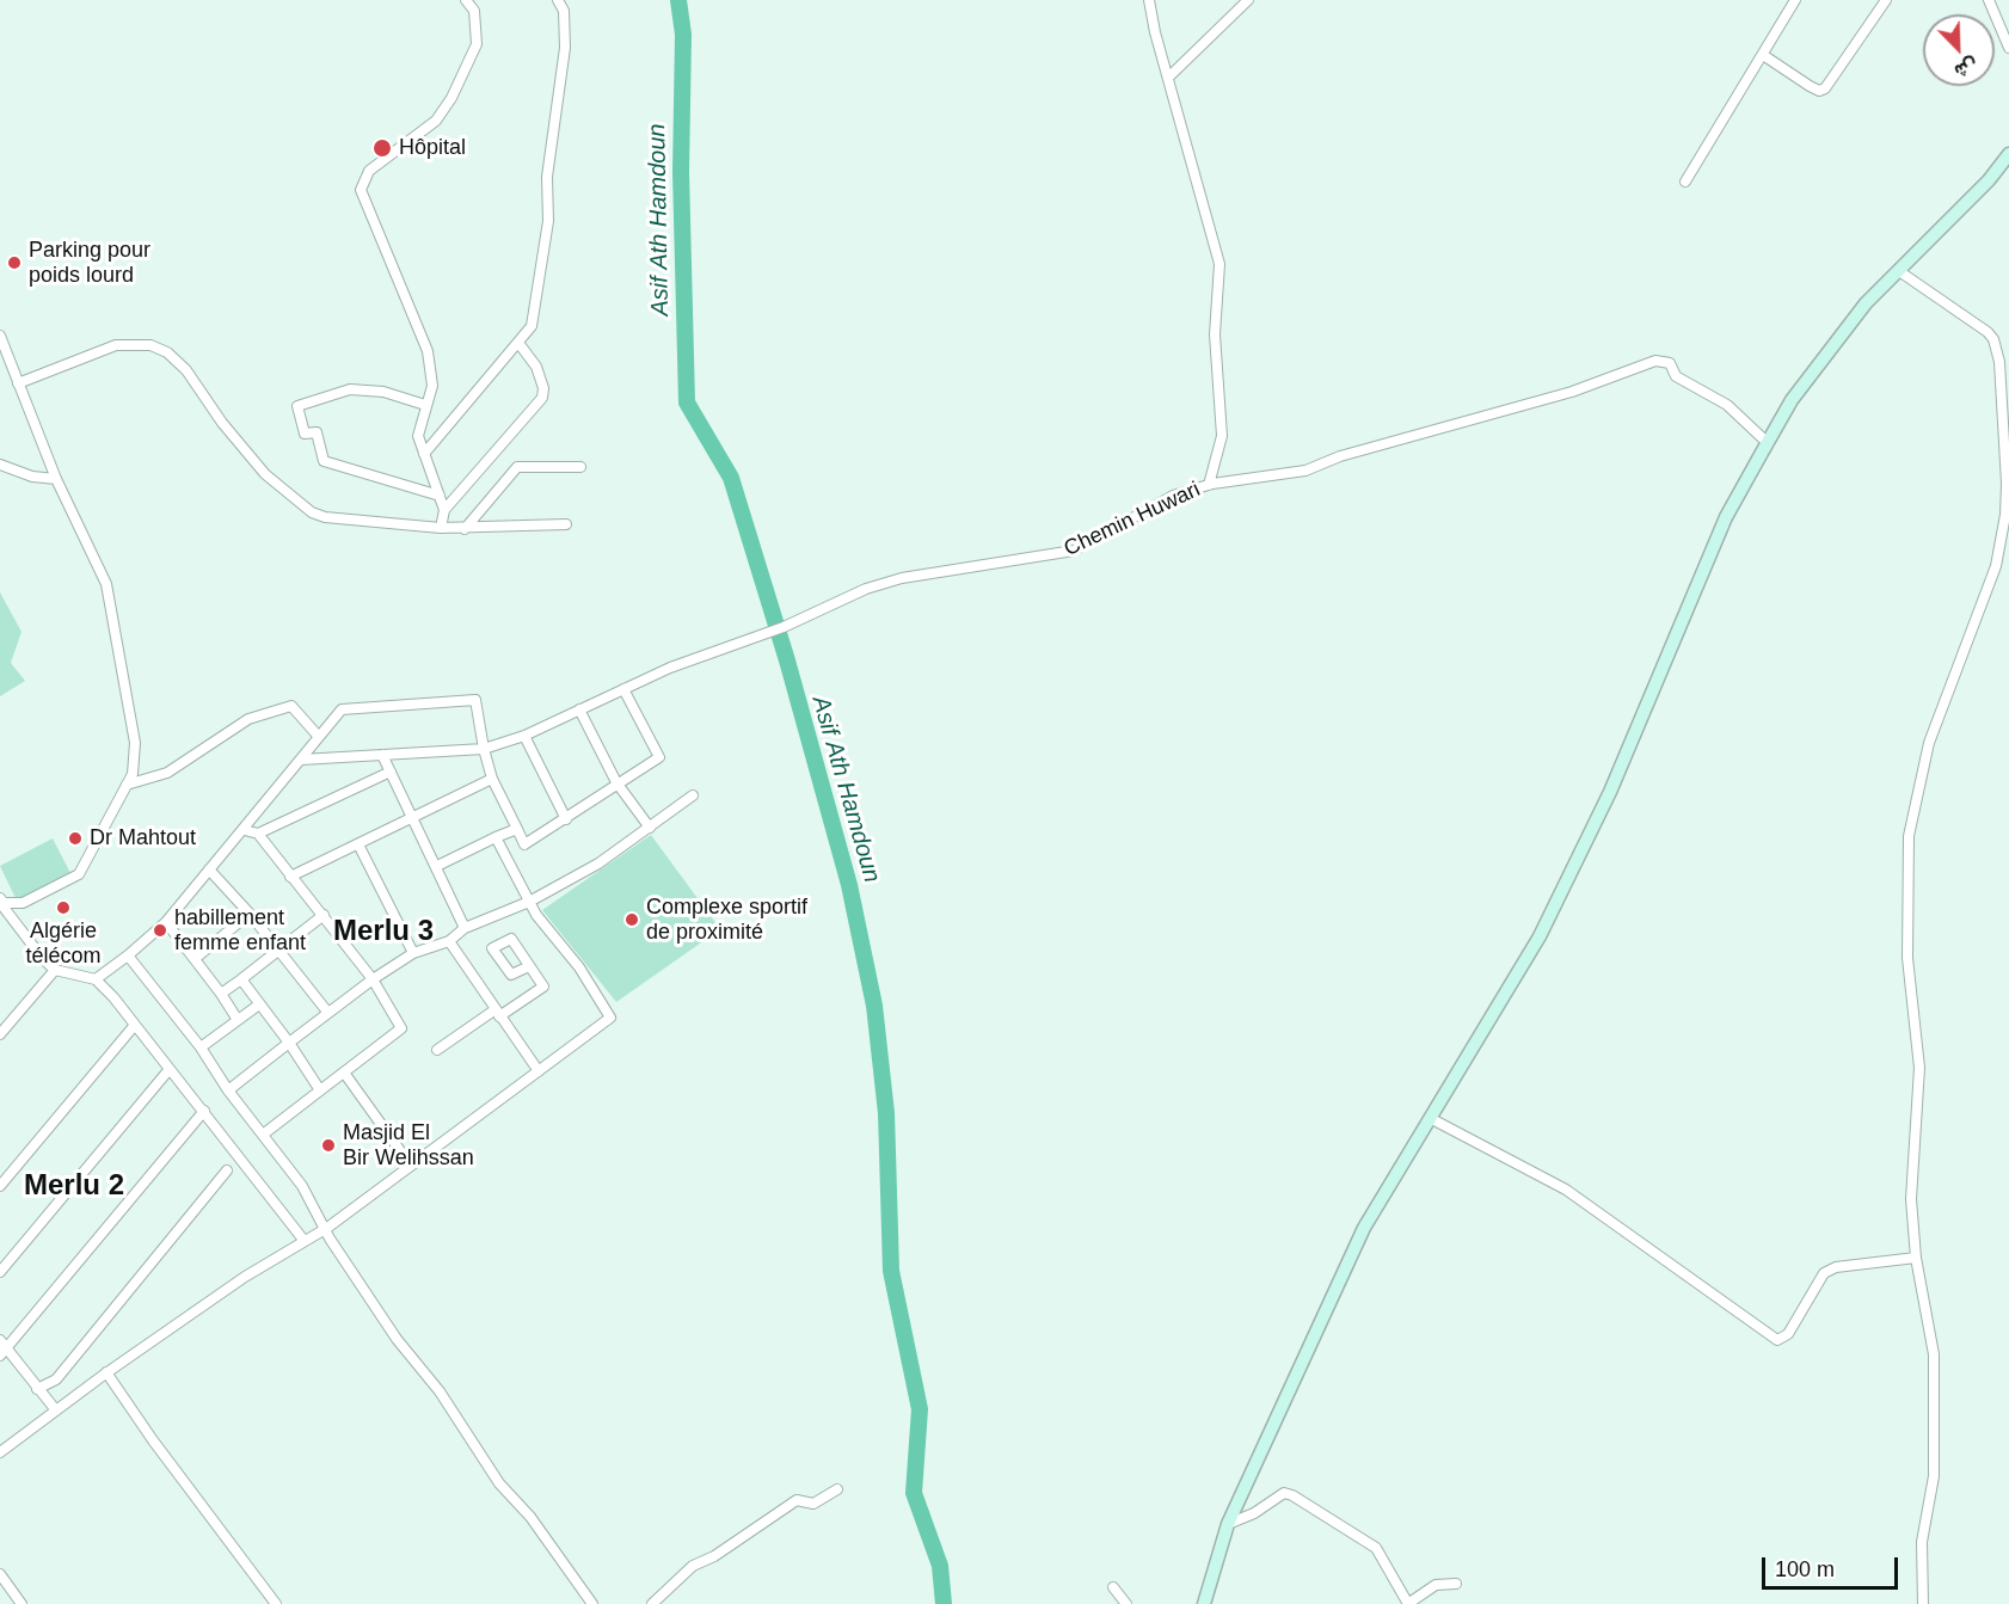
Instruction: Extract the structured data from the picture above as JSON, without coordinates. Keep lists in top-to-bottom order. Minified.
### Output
{"streets":{"street":["Chemin Huwari"]},"districts":["Merlu 3","Merlu 2"],"water":["Asif Ath Hamdoun"],"places":["Hôpital","Parking pour poids lourd","Dr Mahtout","Algérie télécom","Complexe sportif de proximité","habillement femme enfant","Masjid El Bir Welihssan"],"scale_bar":"100 m","north":"bottom right"}
